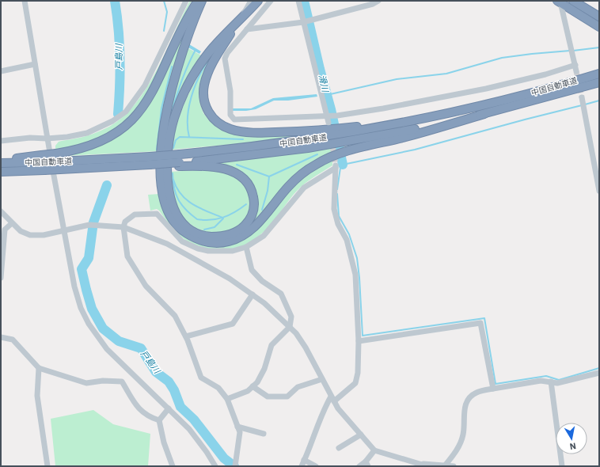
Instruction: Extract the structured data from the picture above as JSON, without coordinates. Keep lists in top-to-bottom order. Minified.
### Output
{"streets":{"highway":["中国自動車道"]},"water":["戸島川","滑川"],"north":"bottom"}
